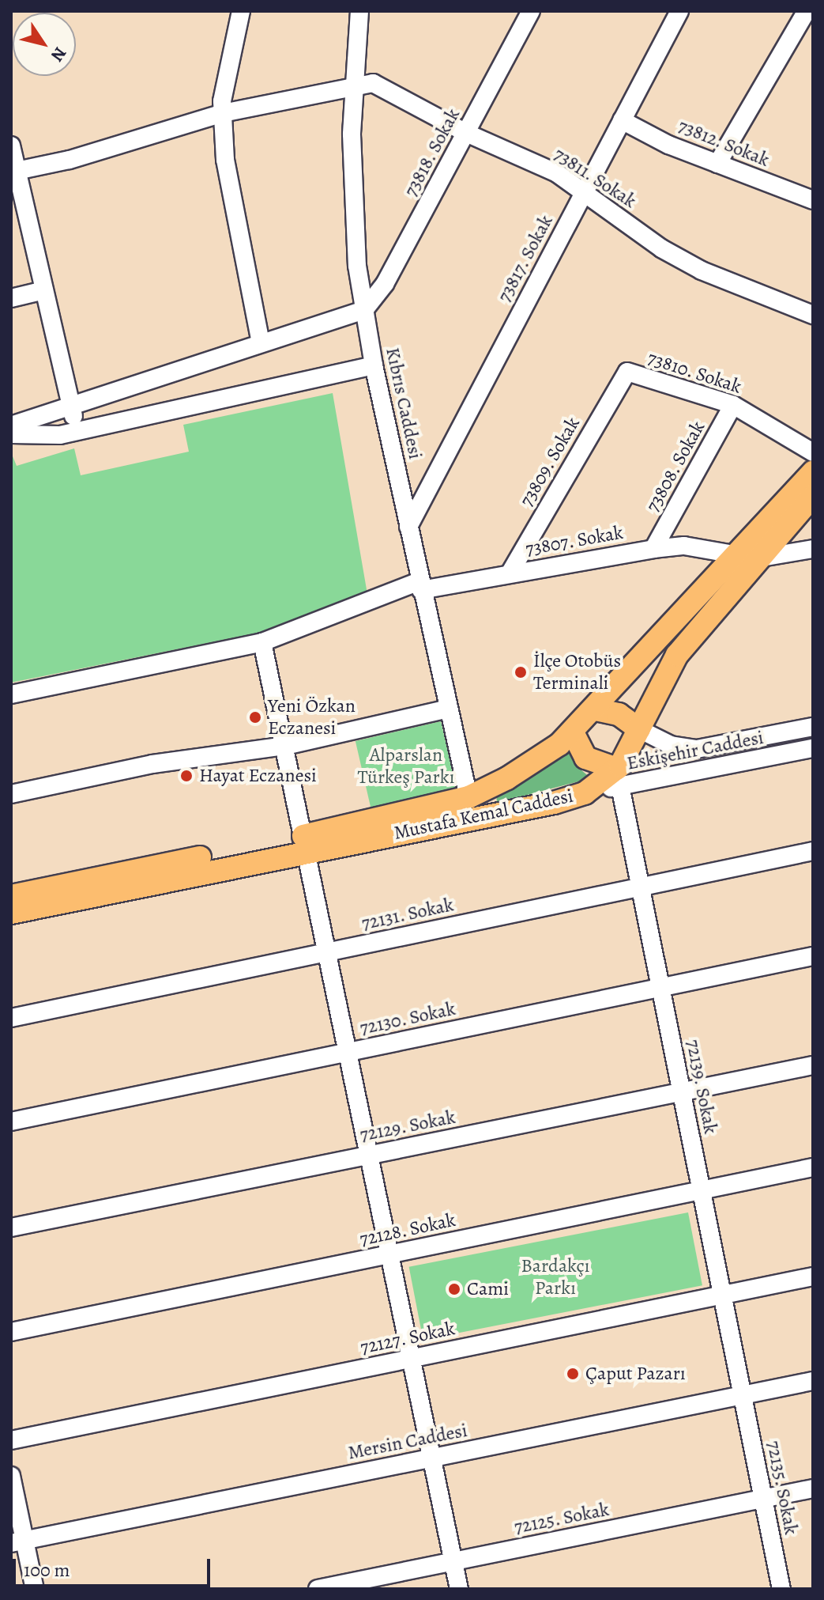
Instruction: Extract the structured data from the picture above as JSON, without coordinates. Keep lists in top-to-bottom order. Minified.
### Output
{"streets":{"main road":["Mustafa Kemal Caddesi"],"street":["73812. Sokak","73818. Sokak","73811. Sokak","73817. Sokak","73810. Sokak","Kıbrıs Caddesi","73809. Sokak","73808. Sokak","73807. Sokak","Eskişehir Caddesi","72131. Sokak","72130. Sokak","72139. Sokak","72129. Sokak","72128. Sokak","72127. Sokak","Mersin Caddesi","72135. Sokak","72125. Sokak"]},"crossings":[["73812. Sokak","73817. Sokak"],["73818. Sokak","73811. Sokak"],["73818. Sokak","Kıbrıs Caddesi"],["73811. Sokak","73817. Sokak"],["73811. Sokak","Kıbrıs Caddesi"],["73817. Sokak","Kıbrıs Caddesi"],["73810. Sokak","73809. Sokak"],["73810. Sokak","73808. Sokak"],["Kıbrıs Caddesi","73807. Sokak"],["Kıbrıs Caddesi","Mustafa Kemal Caddesi"],["73809. Sokak","73807. Sokak"],["73808. Sokak","73807. Sokak"],["73807. Sokak","Mustafa Kemal Caddesi"],["Eskişehir Caddesi","Mustafa Kemal Caddesi"],["Eskişehir Caddesi","72139. Sokak"],["Mustafa Kemal Caddesi","72139. Sokak"],["72131. Sokak","72139. Sokak"],["72130. Sokak","72139. Sokak"],["72139. Sokak","72129. Sokak"],["72139. Sokak","72128. Sokak"],["72139. Sokak","72127. Sokak"],["72139. Sokak","Mersin Caddesi"],["72139. Sokak","72135. Sokak"],["Mersin Caddesi","72135. Sokak"],["72135. Sokak","72125. Sokak"]],"parks":["Alparslan Türkeş Parkı","Bardakçı Parkı"],"places":["İlçe Otobüs Terminali","Yeni Özkan Eczanesi","Hayat Eczanesi","Cami","Çaput Pazarı"],"scale_bar":"100 m","north":"bottom right"}
